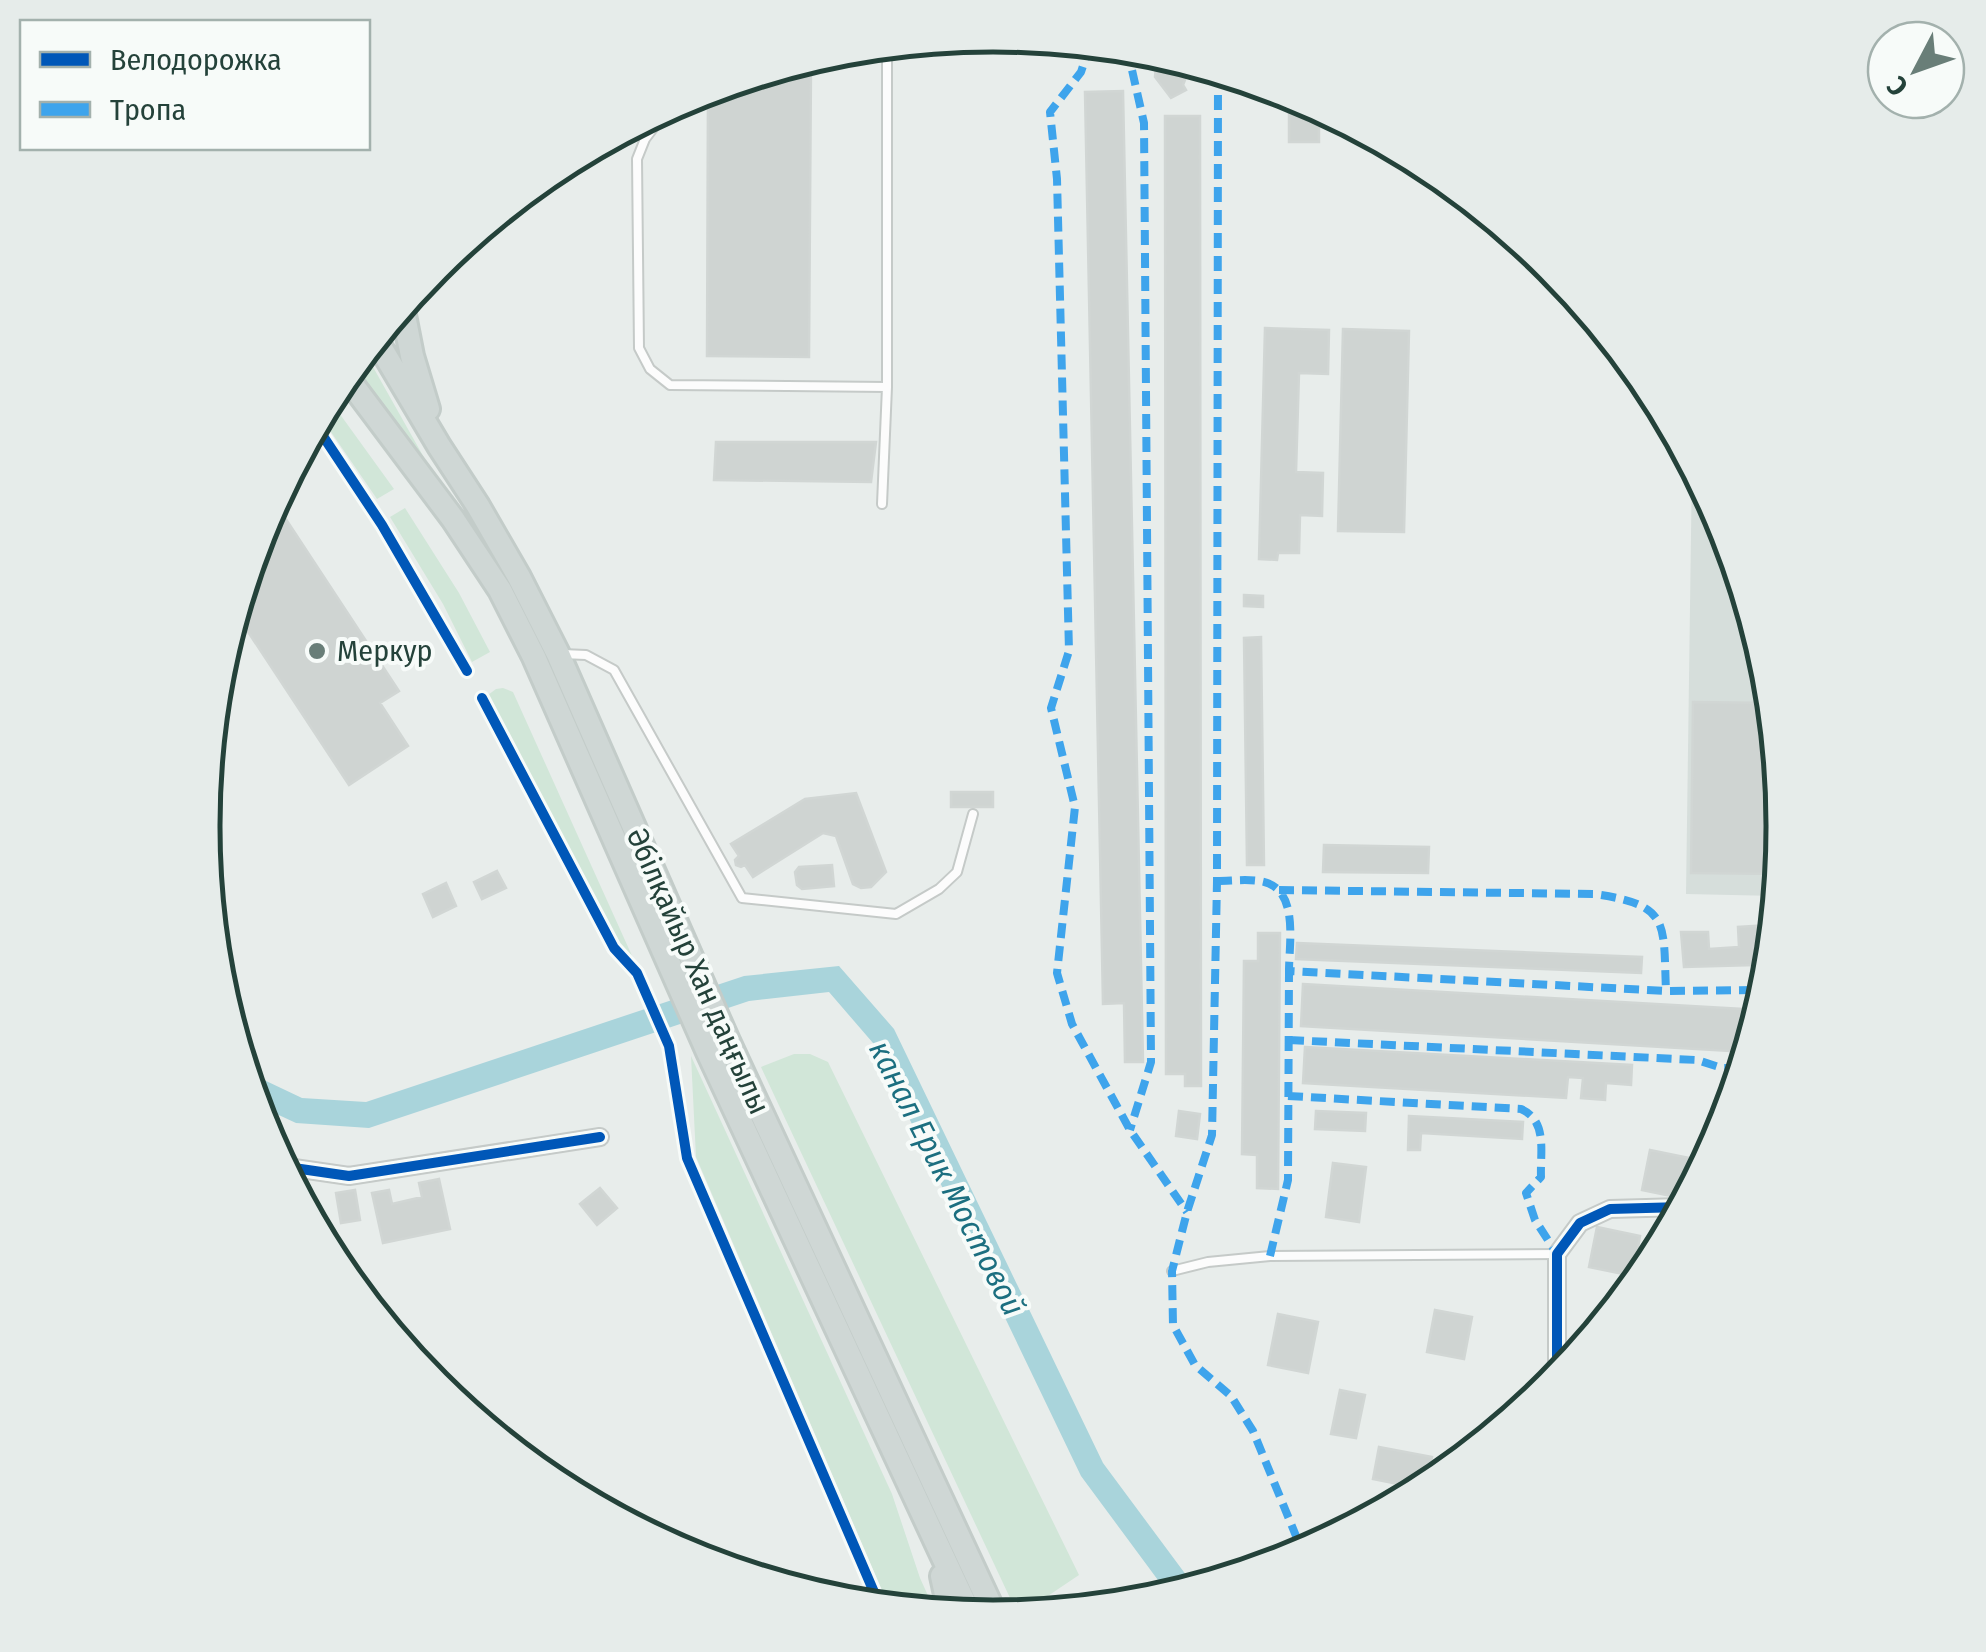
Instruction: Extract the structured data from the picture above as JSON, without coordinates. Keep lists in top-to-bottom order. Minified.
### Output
{"streets":{"main road":["Әбілқайыр Хан даңғылы"]},"water":["канал Ерик Мостовой"],"places":["Меркур"],"legend":["Велодорожка","Тропа"],"north":"bottom left"}
